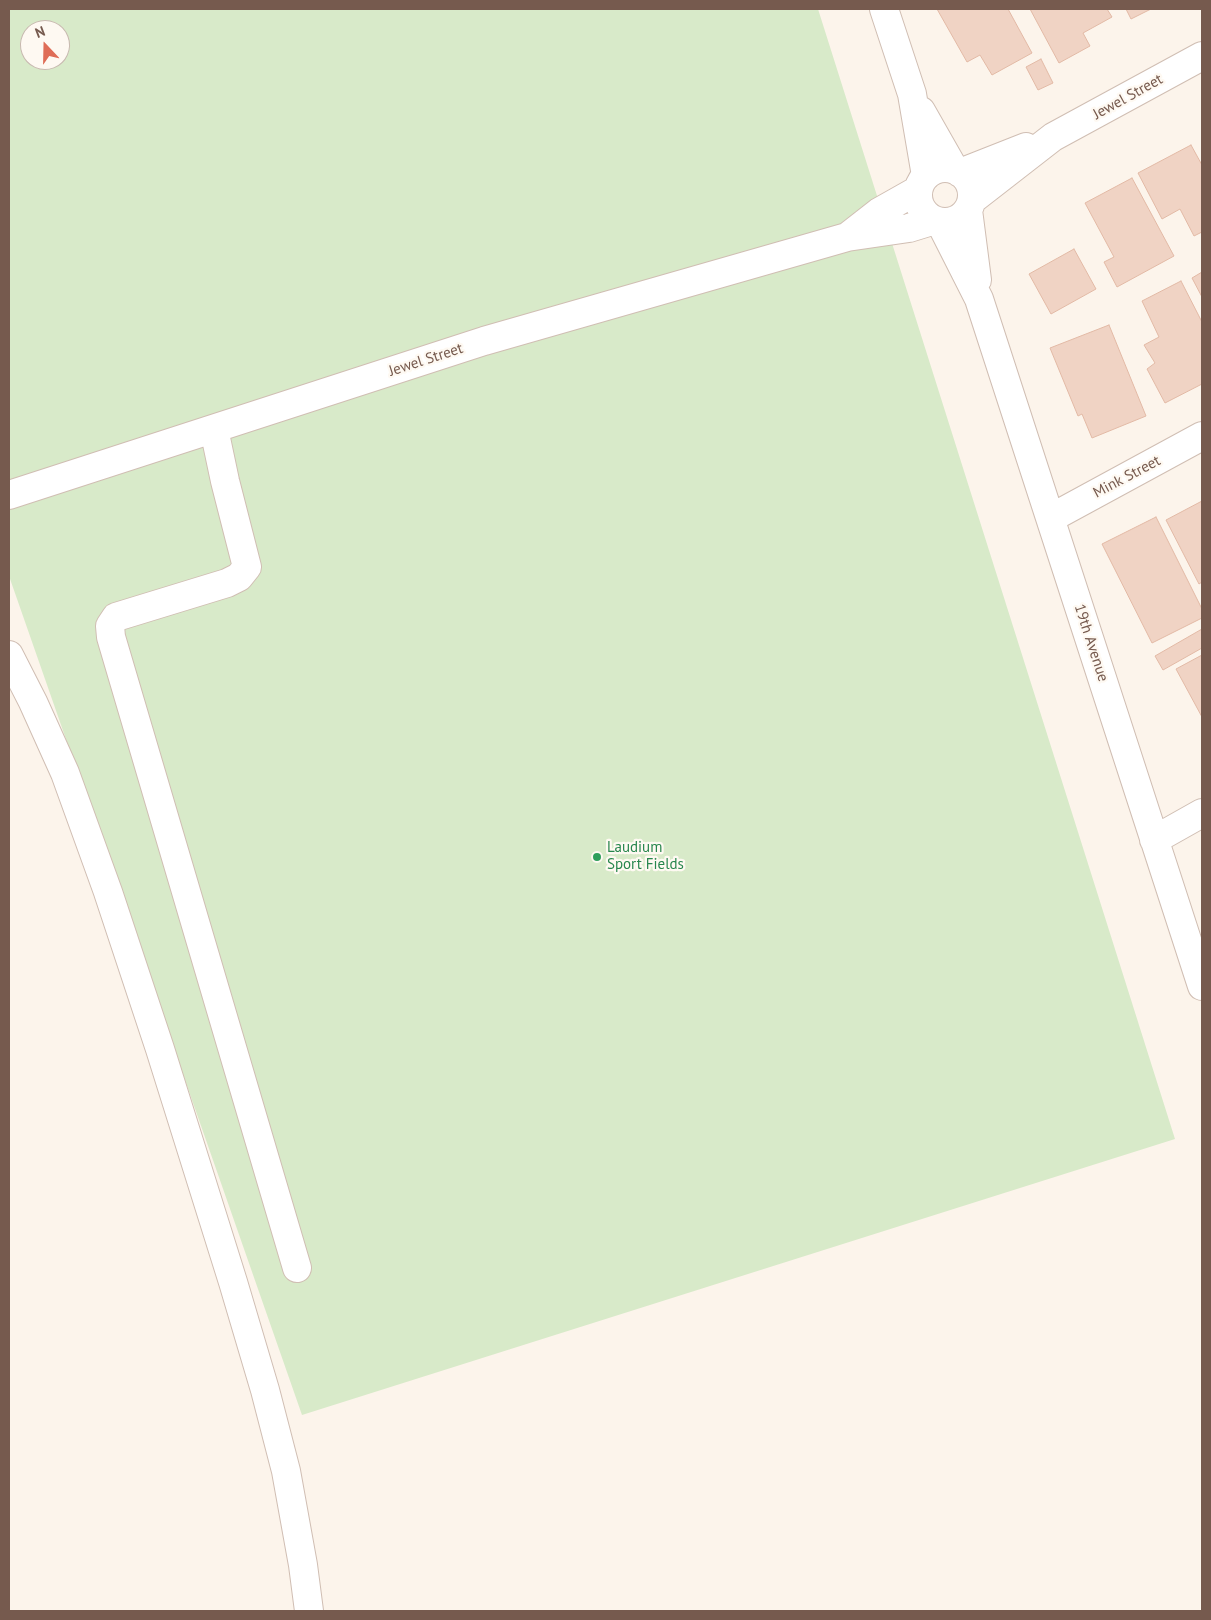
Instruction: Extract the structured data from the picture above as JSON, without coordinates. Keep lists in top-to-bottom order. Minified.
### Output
{"streets":{"street":["Jewel Street","Mink Street","19th Avenue"]},"crossings":[["Jewel Street","19th Avenue"],["Mink Street","19th Avenue"]],"places":["Laudium Sport Fields"],"north":"top"}
